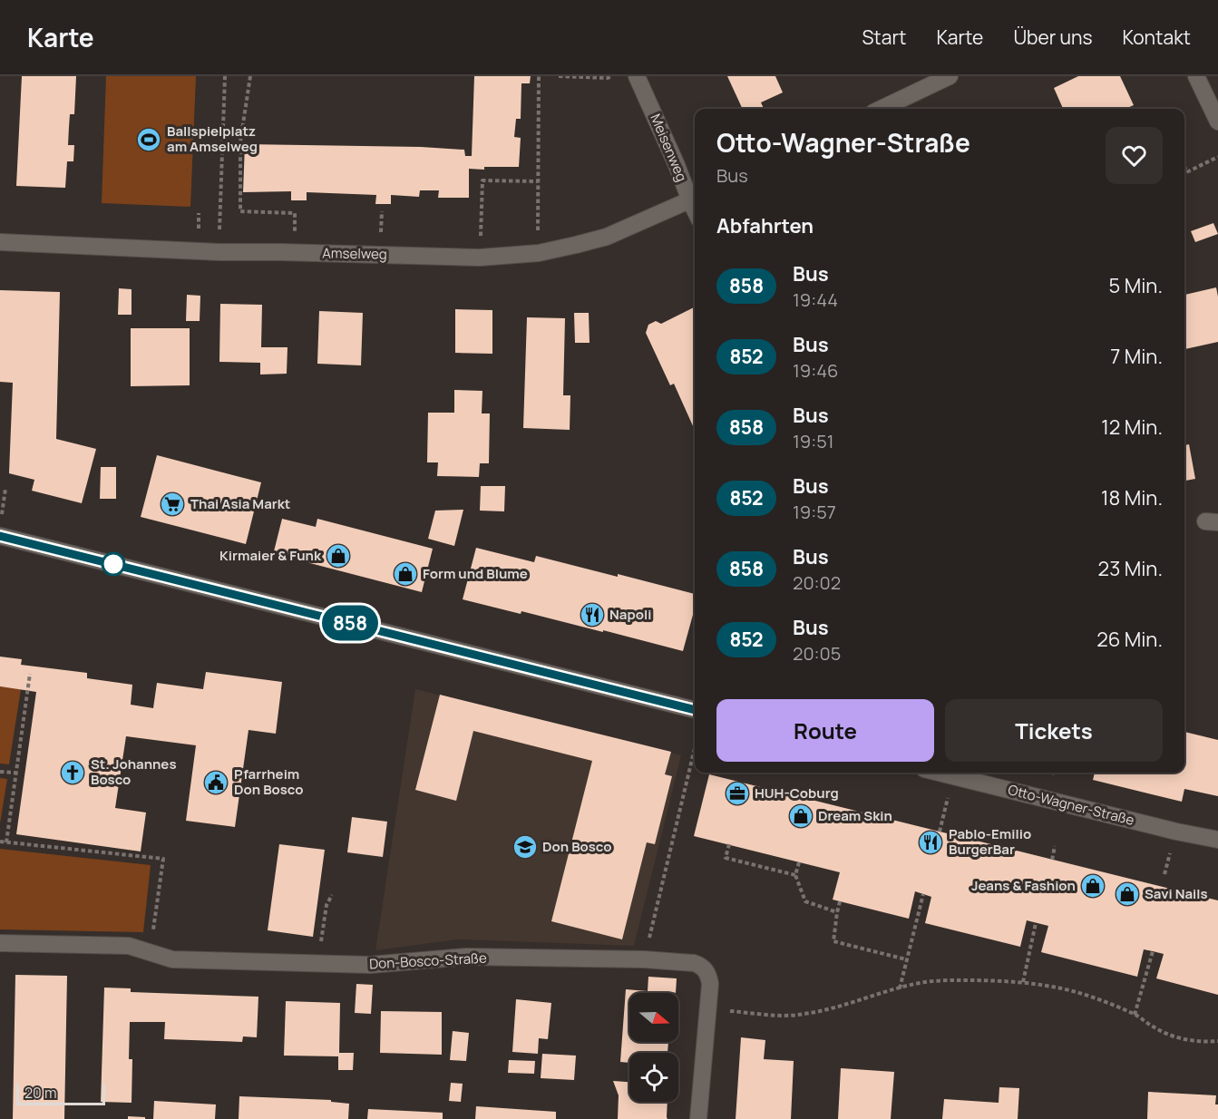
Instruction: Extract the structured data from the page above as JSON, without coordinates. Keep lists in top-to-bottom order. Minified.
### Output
{"streets":{"street":["Meisenweg","Amselweg","Otto-Wagner-Straße","Don-Bosco-Straße"]},"crossings":[["Meisenweg","Amselweg"]],"places":{"sports":["Ballspielplatz am Amselweg"],"supermarket":["Thai Asia Markt"],"shop":["Kirmaier & Funk","Form und Blume","Dream Skin","Jeans & Fashion","Savi Nails"],"restaurant":["Napoli","Pablo-Emilio BurgerBar"],"church":["St. Johannes Bosco"],"public building":["Pfarrheim Don Bosco"],"office":["HUH-Coburg"],"school or university":["Don Bosco"]},"lines":["bus line 858"],"scale_bar":"20 m","north":"right","page":{"header":"Karte","nav":["Start","Karte","Über uns","Kontakt"],"on_map":"858","heading":[["Otto-Wagner-Straße","Bus"],"Abfahrten"],"list":[{"mark":"858","name":"Bus","note":"19:44","value":"5 Min."},{"mark":"852","name":"Bus","note":"19:46","value":"7 Min."},{"mark":"858","name":"Bus","note":"19:51","value":"12 Min."},{"mark":"852","name":"Bus","note":"19:57","value":"18 Min."},{"mark":"858","name":"Bus","note":"20:02","value":"23 Min."},{"mark":"852","name":"Bus","note":"20:05","value":"26 Min."}],"buttons":["Route","Tickets"],"scale":"20 m"}}
